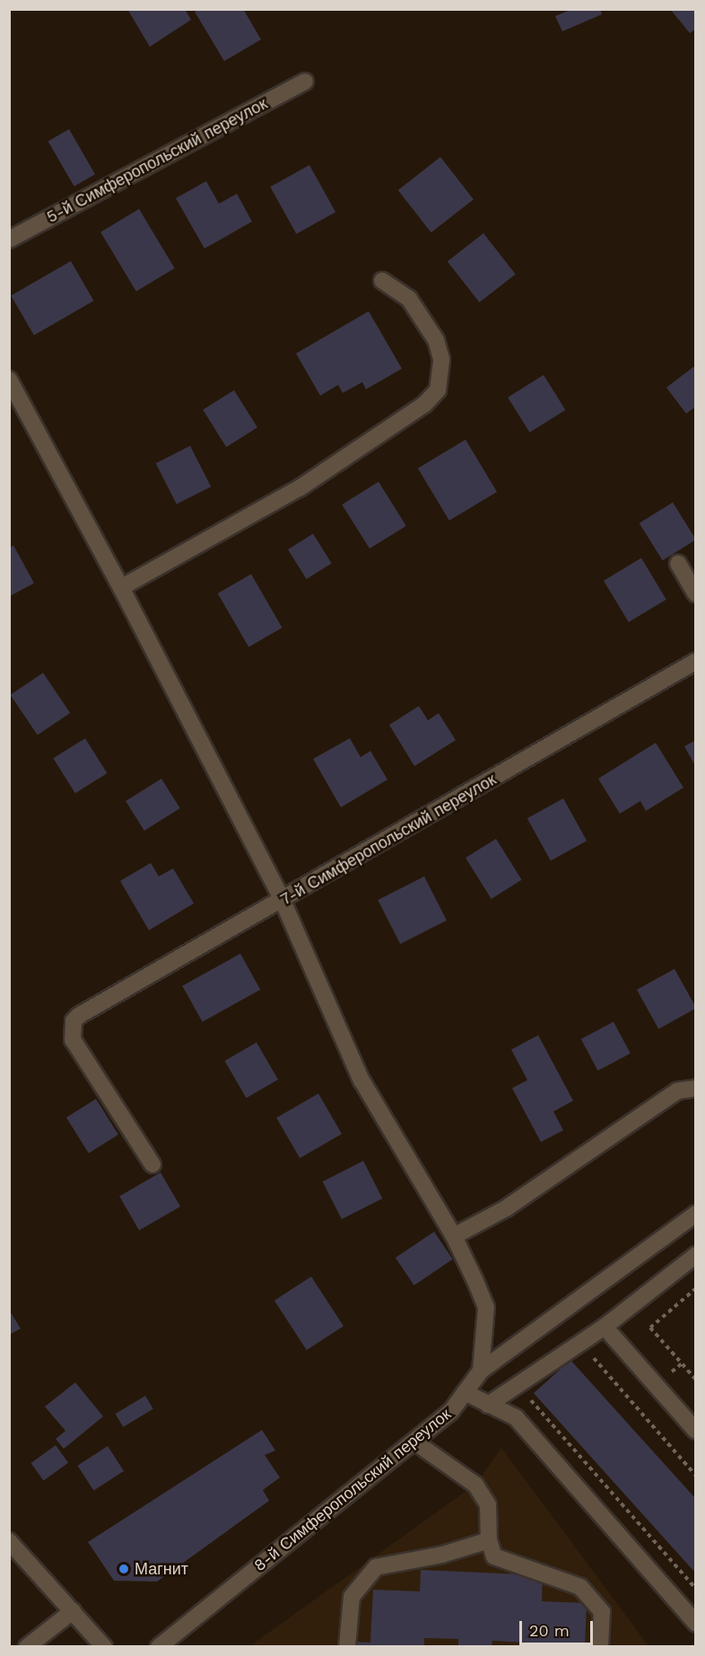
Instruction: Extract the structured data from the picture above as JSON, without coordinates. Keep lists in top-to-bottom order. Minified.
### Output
{"streets":{"street":["5-й Симферопольский переулок","7-й Симферопольский переулок","8-й Симферопольский переулок"]},"places":["Магнит"],"scale_bar":"20 m"}
